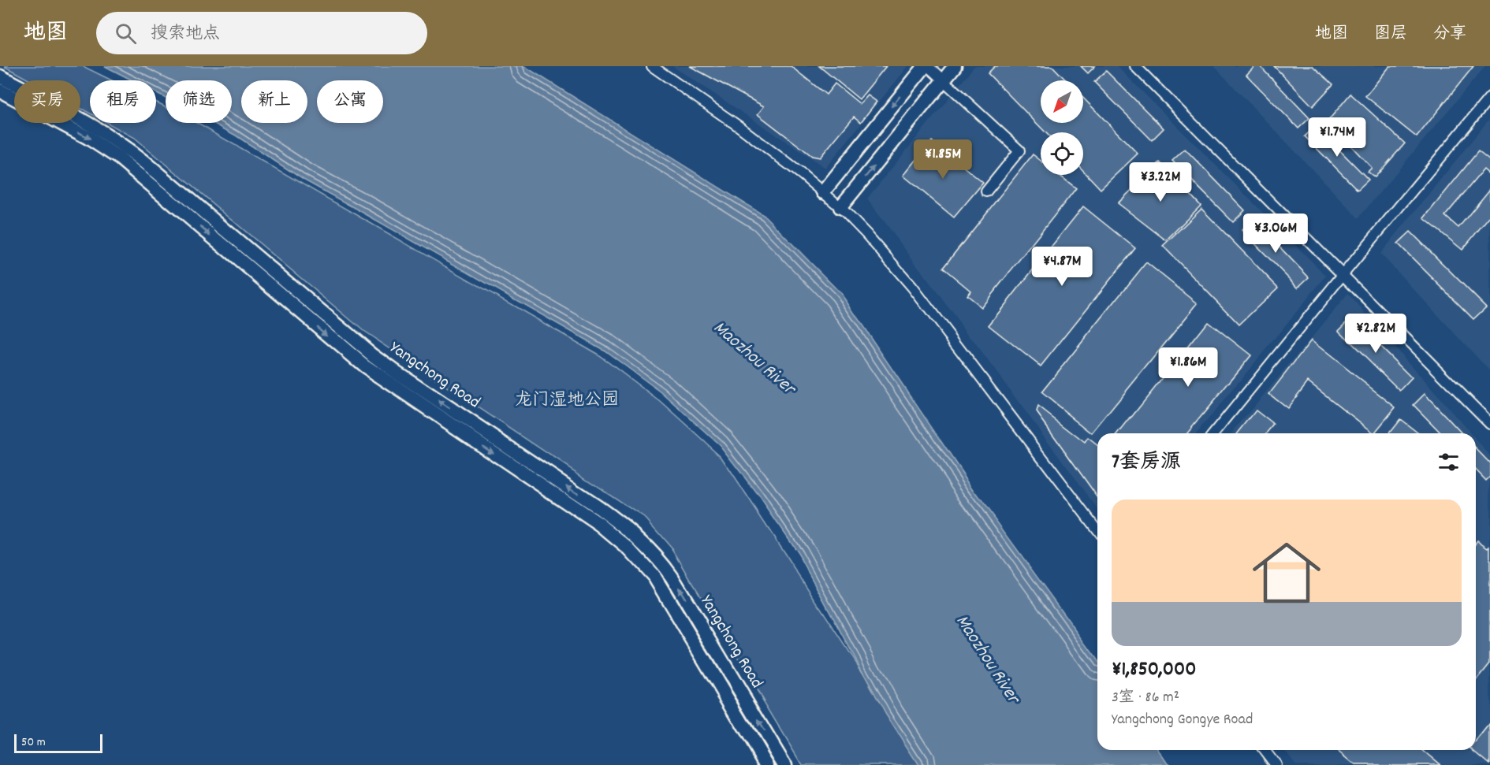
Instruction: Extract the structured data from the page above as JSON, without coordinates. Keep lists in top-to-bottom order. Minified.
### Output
{"streets":{"street":["Yangchong Road"]},"water":["Maozhou River"],"parks":["龙门湿地公园"],"scale_bar":"50 m","north":"bottom left","page":{"header":"地图","search":"搜索地点","nav":["地图","图层","分享"],"chip":["买房","租房","筛选","新上","公寓"],"price":["¥1.74M","¥1.85M","¥3.22M","¥3.06M","¥4.87M","¥2.82M","¥1.86M"],"heading":"7套房源","list":[{"name":"¥1,850,000","note":"3室 · 86 m² · Yangchong Gongye Road"}],"scale":"50 m"}}
